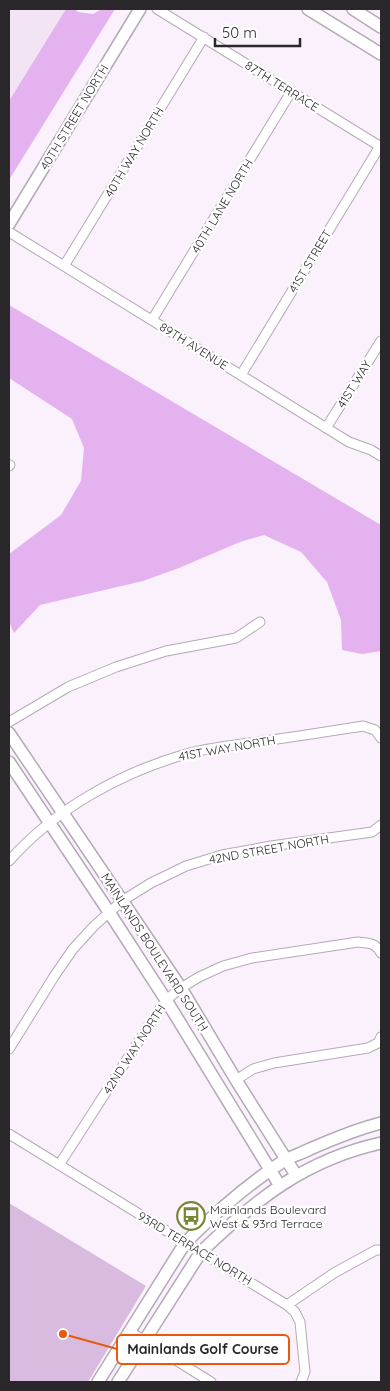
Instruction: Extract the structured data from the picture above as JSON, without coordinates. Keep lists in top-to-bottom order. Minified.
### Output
{"streets":{"street":["87TH TERRACE","40TH STREET NORTH","40TH WAY NORTH","40TH LANE NORTH","41ST STREET","89TH AVENUE","41ST WAY","41ST WAY NORTH","42ND STREET NORTH","MAINLANDS BOULEVARD SOUTH","42ND WAY NORTH","93RD TERRACE NORTH"]},"crossings":[["87TH TERRACE","40TH WAY NORTH"],["87TH TERRACE","40TH LANE NORTH"],["87TH TERRACE","41ST STREET"],["40TH WAY NORTH","89TH AVENUE"],["40TH LANE NORTH","89TH AVENUE"],["41ST STREET","89TH AVENUE"],["89TH AVENUE","41ST WAY"],["41ST WAY NORTH","MAINLANDS BOULEVARD SOUTH"],["42ND STREET NORTH","MAINLANDS BOULEVARD SOUTH"],["MAINLANDS BOULEVARD SOUTH","42ND WAY NORTH"],["42ND WAY NORTH","93RD TERRACE NORTH"]],"places":{"bus stop":["Mainlands Boulevard West & 93rd Terrace"],"other":["Mainlands Golf Course"]},"scale_bar":"50 m"}
